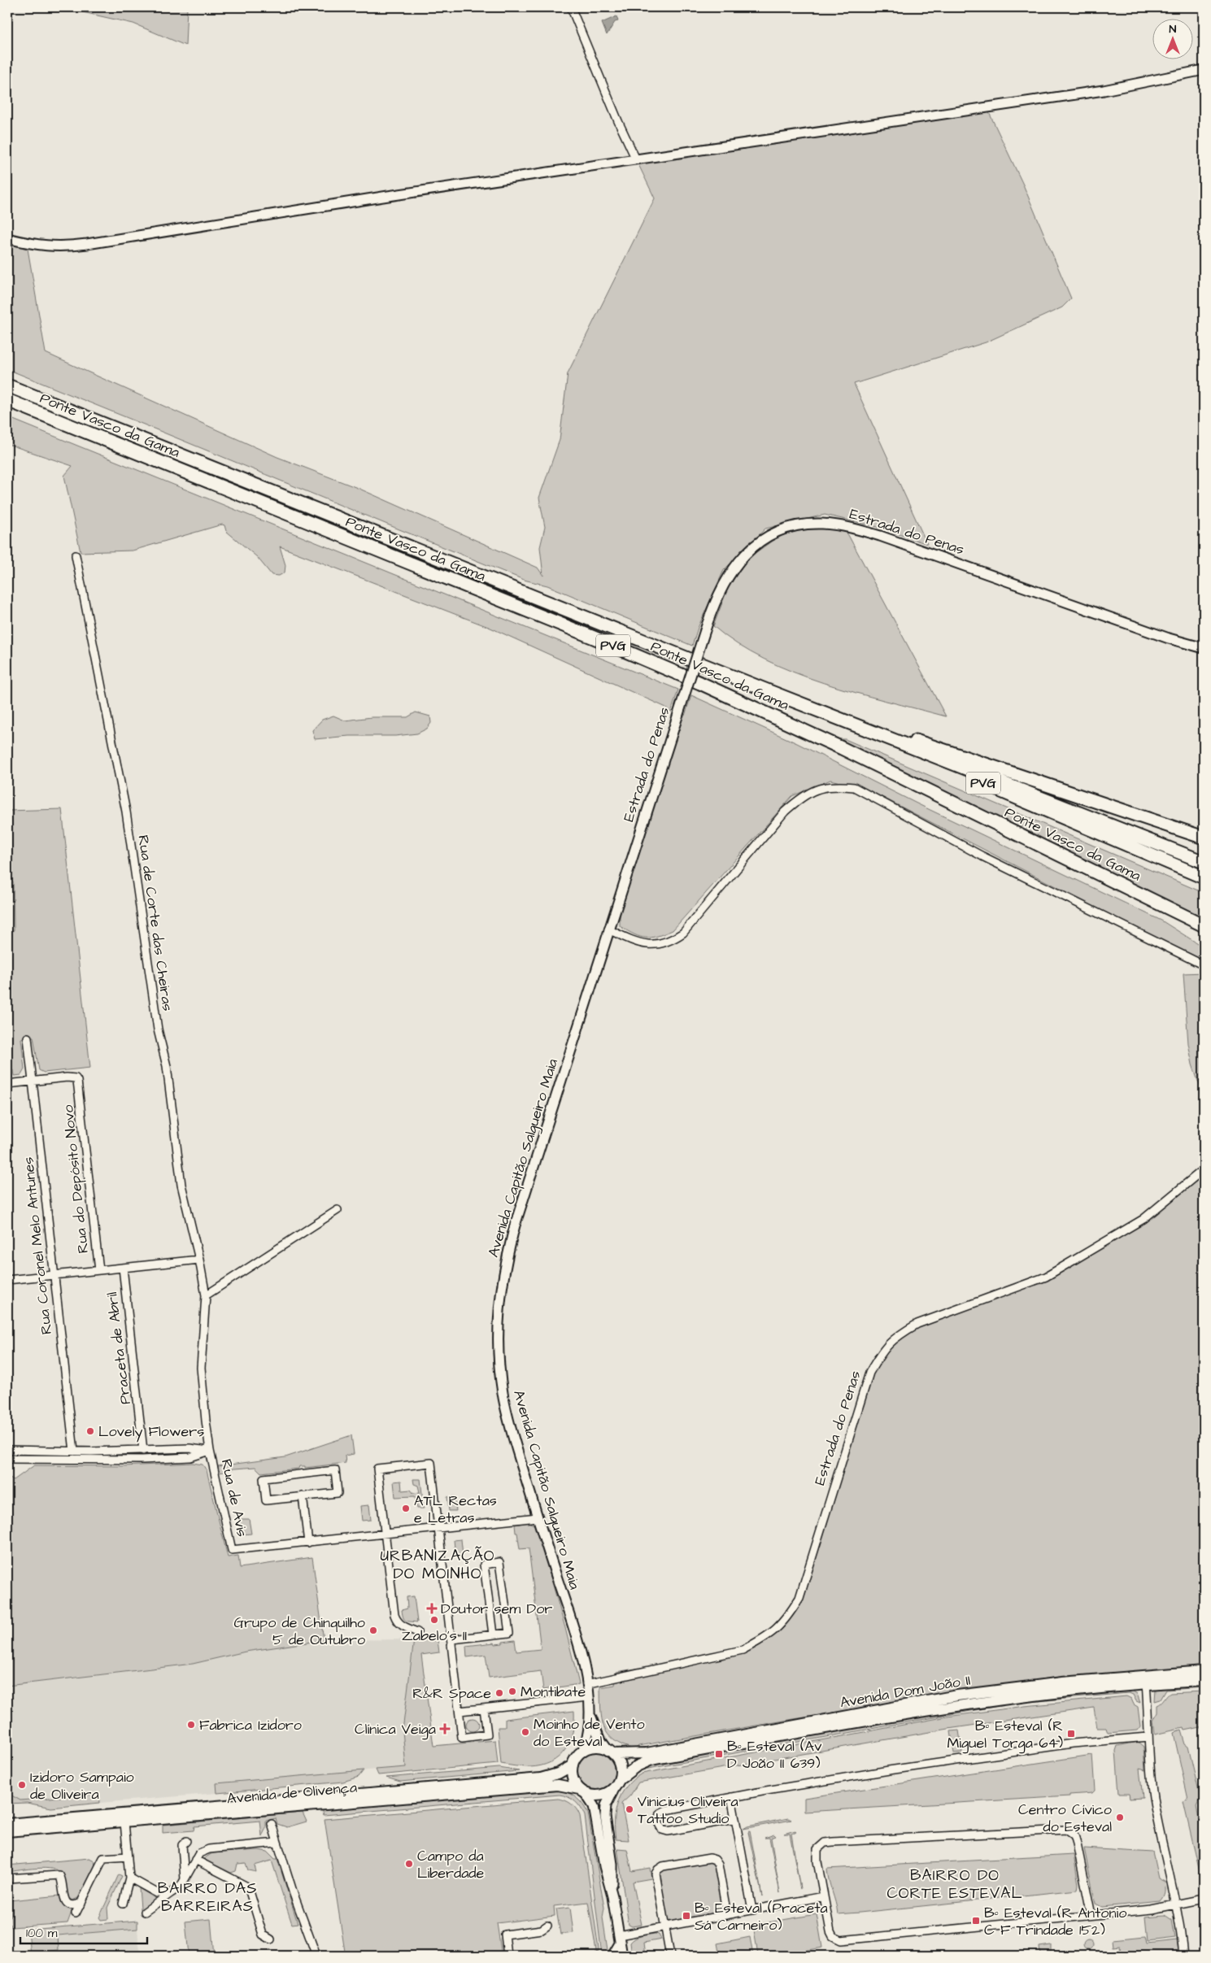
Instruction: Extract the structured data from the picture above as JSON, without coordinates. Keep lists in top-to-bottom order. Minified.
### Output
{"streets":{"highway":["Ponte Vasco da Gama","PVG"],"main road":["Avenida Dom João II","Avenida de Olivença"],"street":["Estrada do Penas","Rua de Corte das Cheiras","Avenida Capitão Salgueiro Maia","Rua do Depósito Novo","Rua Coronel Melo Antunes","Praceta de Abril","Rua de Avis"]},"crossings":[["Estrada do Penas","Avenida Capitão Salgueiro Maia"],["Rua de Corte das Cheiras","Rua de Avis"],["Avenida Capitão Salgueiro Maia","Avenida Dom João II"],["Avenida Capitão Salgueiro Maia","Avenida de Olivença"],["Rua do Depósito Novo","Rua Coronel Melo Antunes"],["Avenida Dom João II","Avenida de Olivença"]],"districts":["URBANIZAÇÃO DO MOINHO","BAIRRO DO CORTE ESTEVAL","BAIRRO DAS BARREIRAS"],"places":{"other":["Lovely Flowers","ATL Rectas e Letras","Zabelo's II","Grupo de Chinquilho 5 de Outubro","Montibate","R&R Space","Fabrica Izidoro","Moinho de Vento do Esteval","Izidoro Sampaio de Oliveira","Vinicius Oliveira Tattoo Studio","Centro Cívico do Esteval","Campo da Liberdade"],"health":["Doutor sem Dor","Clínica Veiga"],"transit":["Bº Esteval (R Miguel Torga 64)","Bº Esteval (Av D João II 639)","Bº Esteval (Praceta Sá Carneiro)","Bº Esteval (R Antonio C F Trindade 152)"]},"scale_bar":"100 m","north":"top"}
